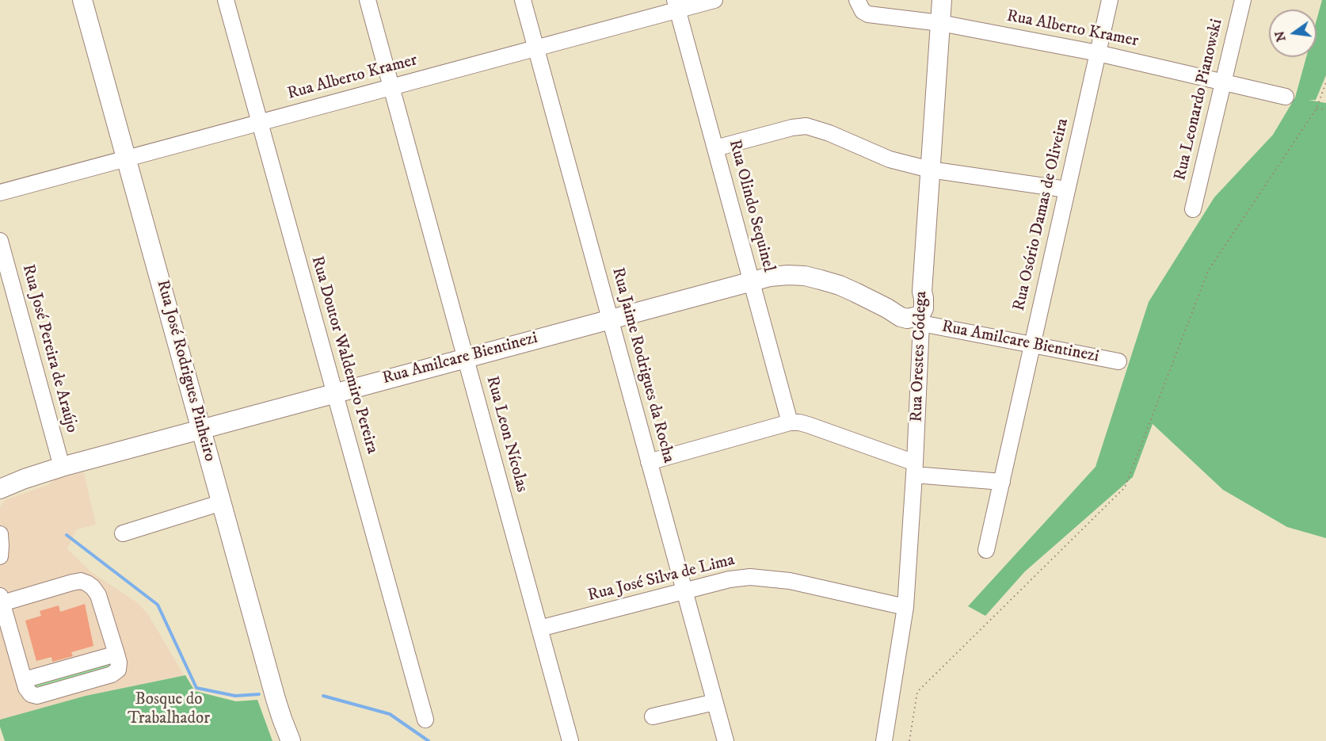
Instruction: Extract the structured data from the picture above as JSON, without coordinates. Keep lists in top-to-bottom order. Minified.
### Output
{"streets":{"main road":["Rua Amilcare Bientinezi","Rua Orestes Códega","Rua José Rodrigues Pinheiro"],"street":["Rua Alberto Kramer","Rua Leonardo Pianowski","Rua Olindo Sequinel","Rua Osório Damas de Oliveira","Rua José Pereira de Araújo","Rua Doutor Waldemiro Pereira","Rua Jaime Rodrigues da Rocha","Rua Leon Nícolas","Rua José Silva de Lima"]},"crossings":[["Rua Alberto Kramer","Rua Leonardo Pianowski"],["Rua Alberto Kramer","Rua Olindo Sequinel"],["Rua Alberto Kramer","Rua Osório Damas de Oliveira"],["Rua Alberto Kramer","Rua Doutor Waldemiro Pereira"],["Rua Alberto Kramer","Rua Orestes Códega"],["Rua Alberto Kramer","Rua Jaime Rodrigues da Rocha"],["Rua Alberto Kramer","Rua José Rodrigues Pinheiro"],["Rua Alberto Kramer","Rua Leon Nícolas"],["Rua Olindo Sequinel","Rua Amilcare Bientinezi"],["Rua Osório Damas de Oliveira","Rua Amilcare Bientinezi"],["Rua Amilcare Bientinezi","Rua José Pereira de Araújo"],["Rua Amilcare Bientinezi","Rua Doutor Waldemiro Pereira"],["Rua Amilcare Bientinezi","Rua Orestes Códega"],["Rua Amilcare Bientinezi","Rua Jaime Rodrigues da Rocha"],["Rua Amilcare Bientinezi","Rua José Rodrigues Pinheiro"],["Rua Amilcare Bientinezi","Rua Leon Nícolas"],["Rua Orestes Códega","Rua José Silva de Lima"],["Rua Jaime Rodrigues da Rocha","Rua José Silva de Lima"],["Rua Leon Nícolas","Rua José Silva de Lima"]],"parks":["Bosque do Trabalhador"],"north":"left"}
